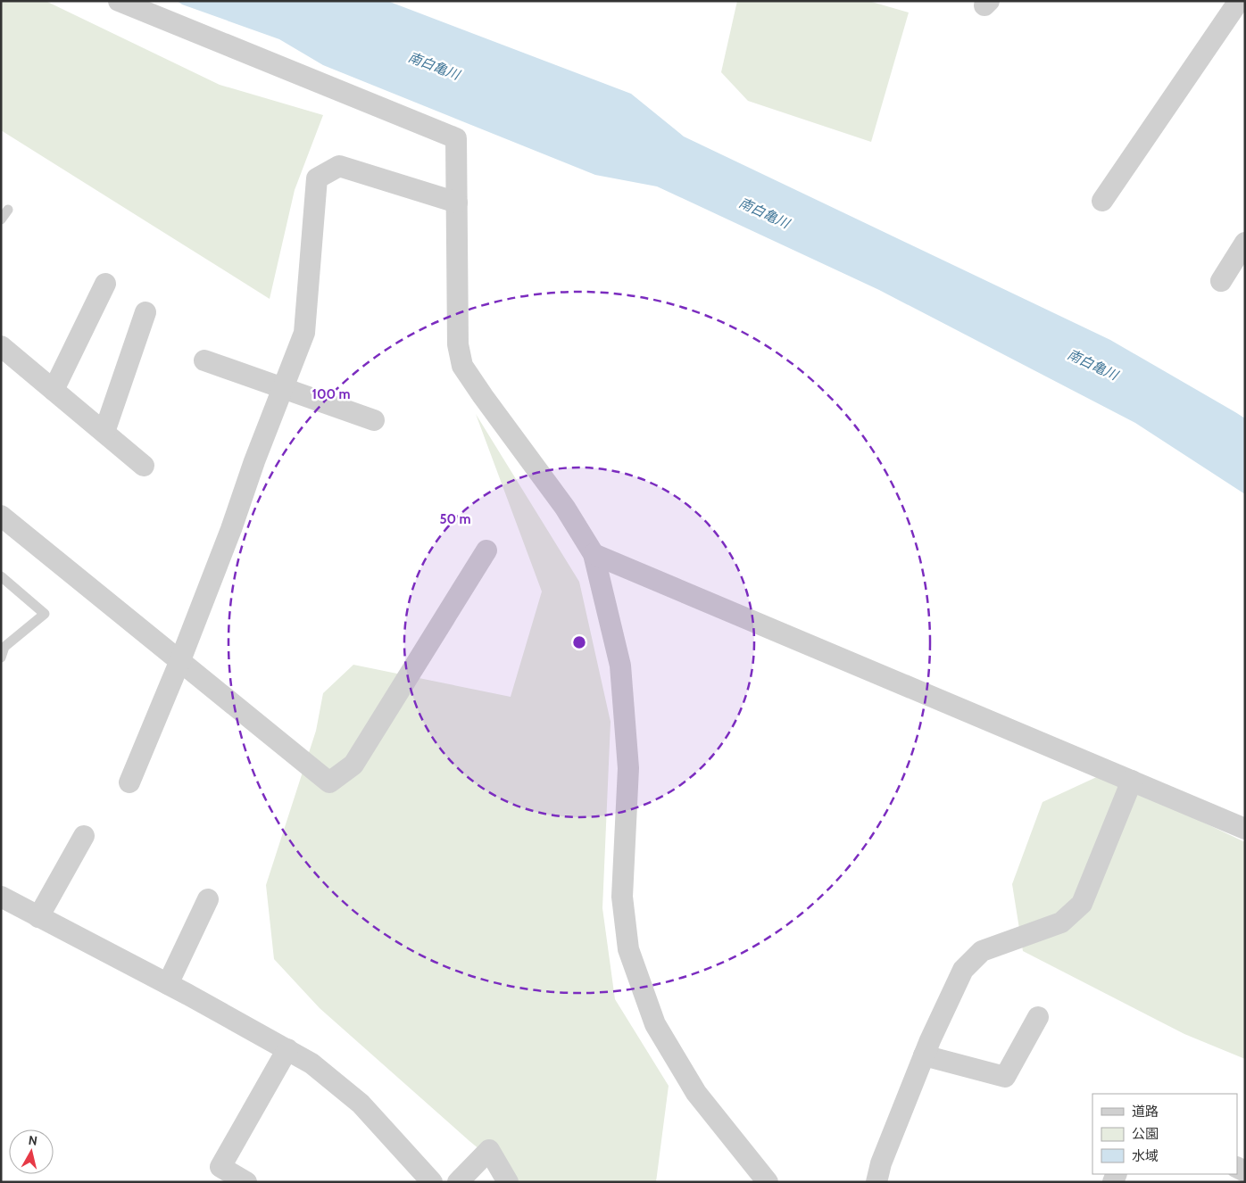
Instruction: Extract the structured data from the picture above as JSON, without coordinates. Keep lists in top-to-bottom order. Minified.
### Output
{"water":["南白亀川"],"legend":["道路","公園","水域"],"north":"top","rings":["100 m","50 m"]}
